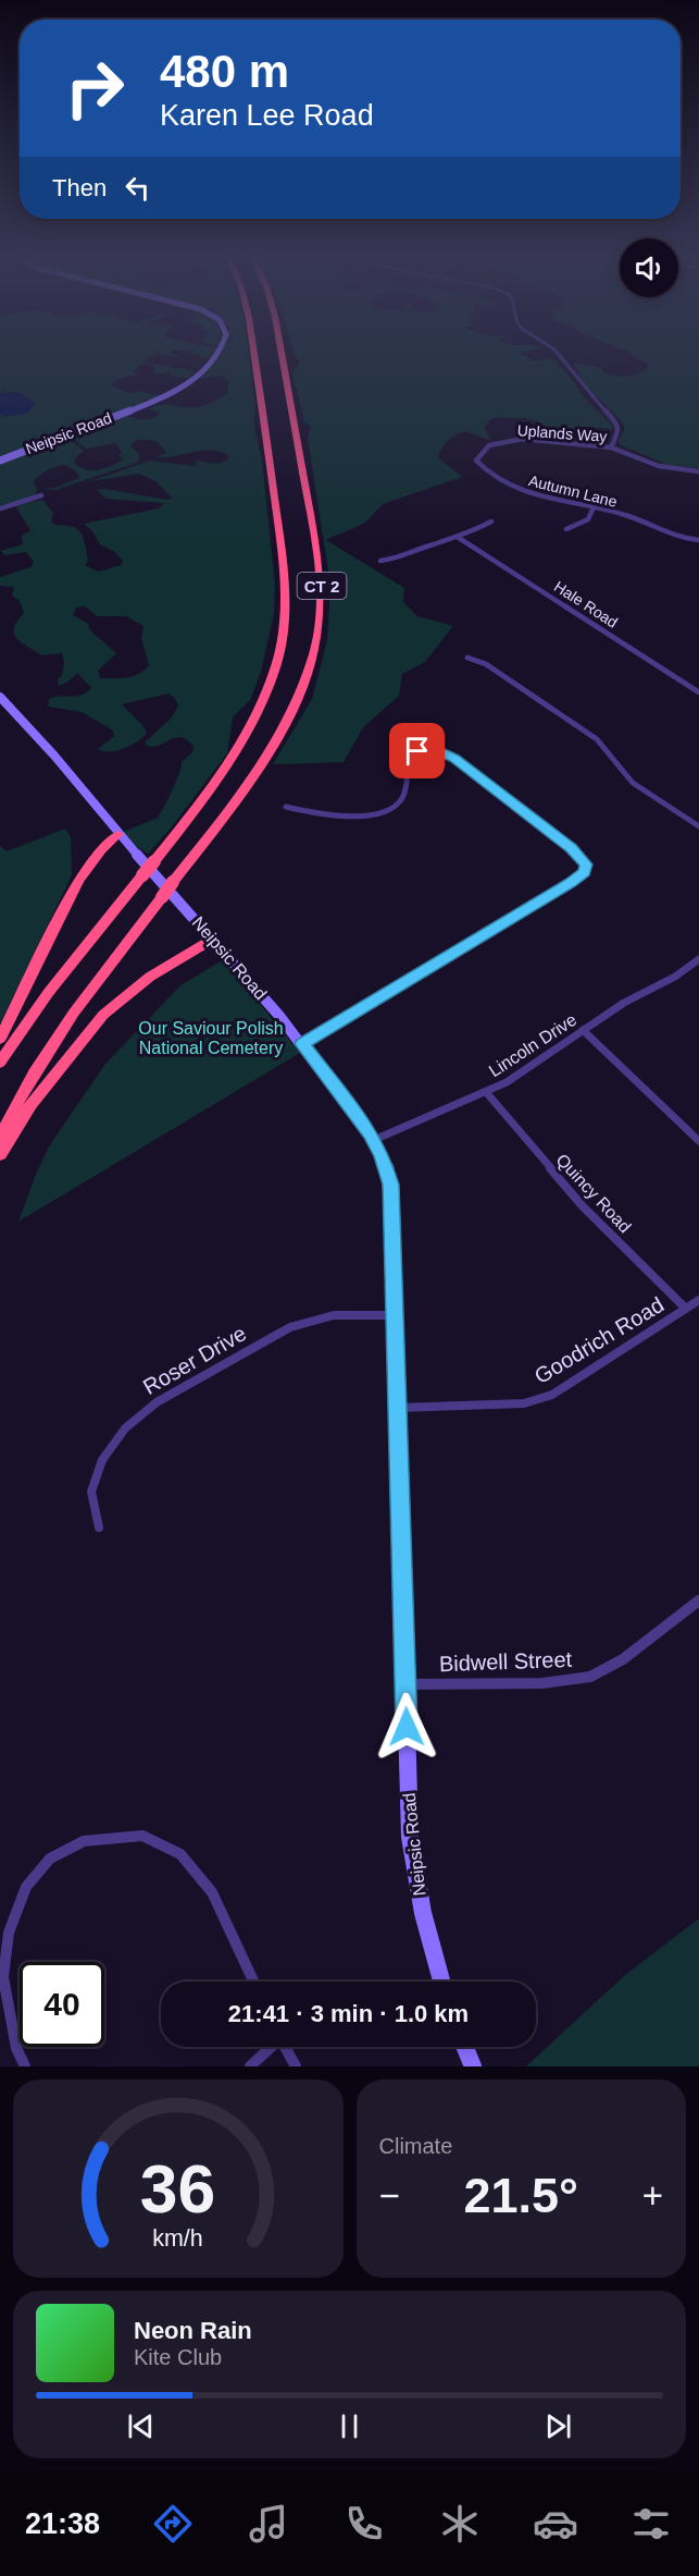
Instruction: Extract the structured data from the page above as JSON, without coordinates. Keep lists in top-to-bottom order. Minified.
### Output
{"streets":{"highway":["CT 2"],"street":["Neipsic Road","Uplands Way","Autumn Lane","Hale Road","Lincoln Drive","Quincy Road","Goodrich Road","Roser Drive","Bidwell Street"]},"crossings":[["Neipsic Road","Lincoln Drive"],["Neipsic Road","Goodrich Road"],["Neipsic Road","Roser Drive"],["Neipsic Road","Bidwell Street"],["Uplands Way","Autumn Lane"],["Lincoln Drive","Quincy Road"],["Quincy Road","Goodrich Road"]],"parks":["Our Saviour Polish National Cemetery"],"page":{"turn":["480 m","Karen Lee Road"],"then":"Then","limit":"40","trip":"21:41 · 3 min · 1.0 km","tile":"Climate","heat":["−","21.5°","+"],"song":["Neon Rain","Kite Club"],"tabs":"21:38","gauge":["36","km/h"]}}
